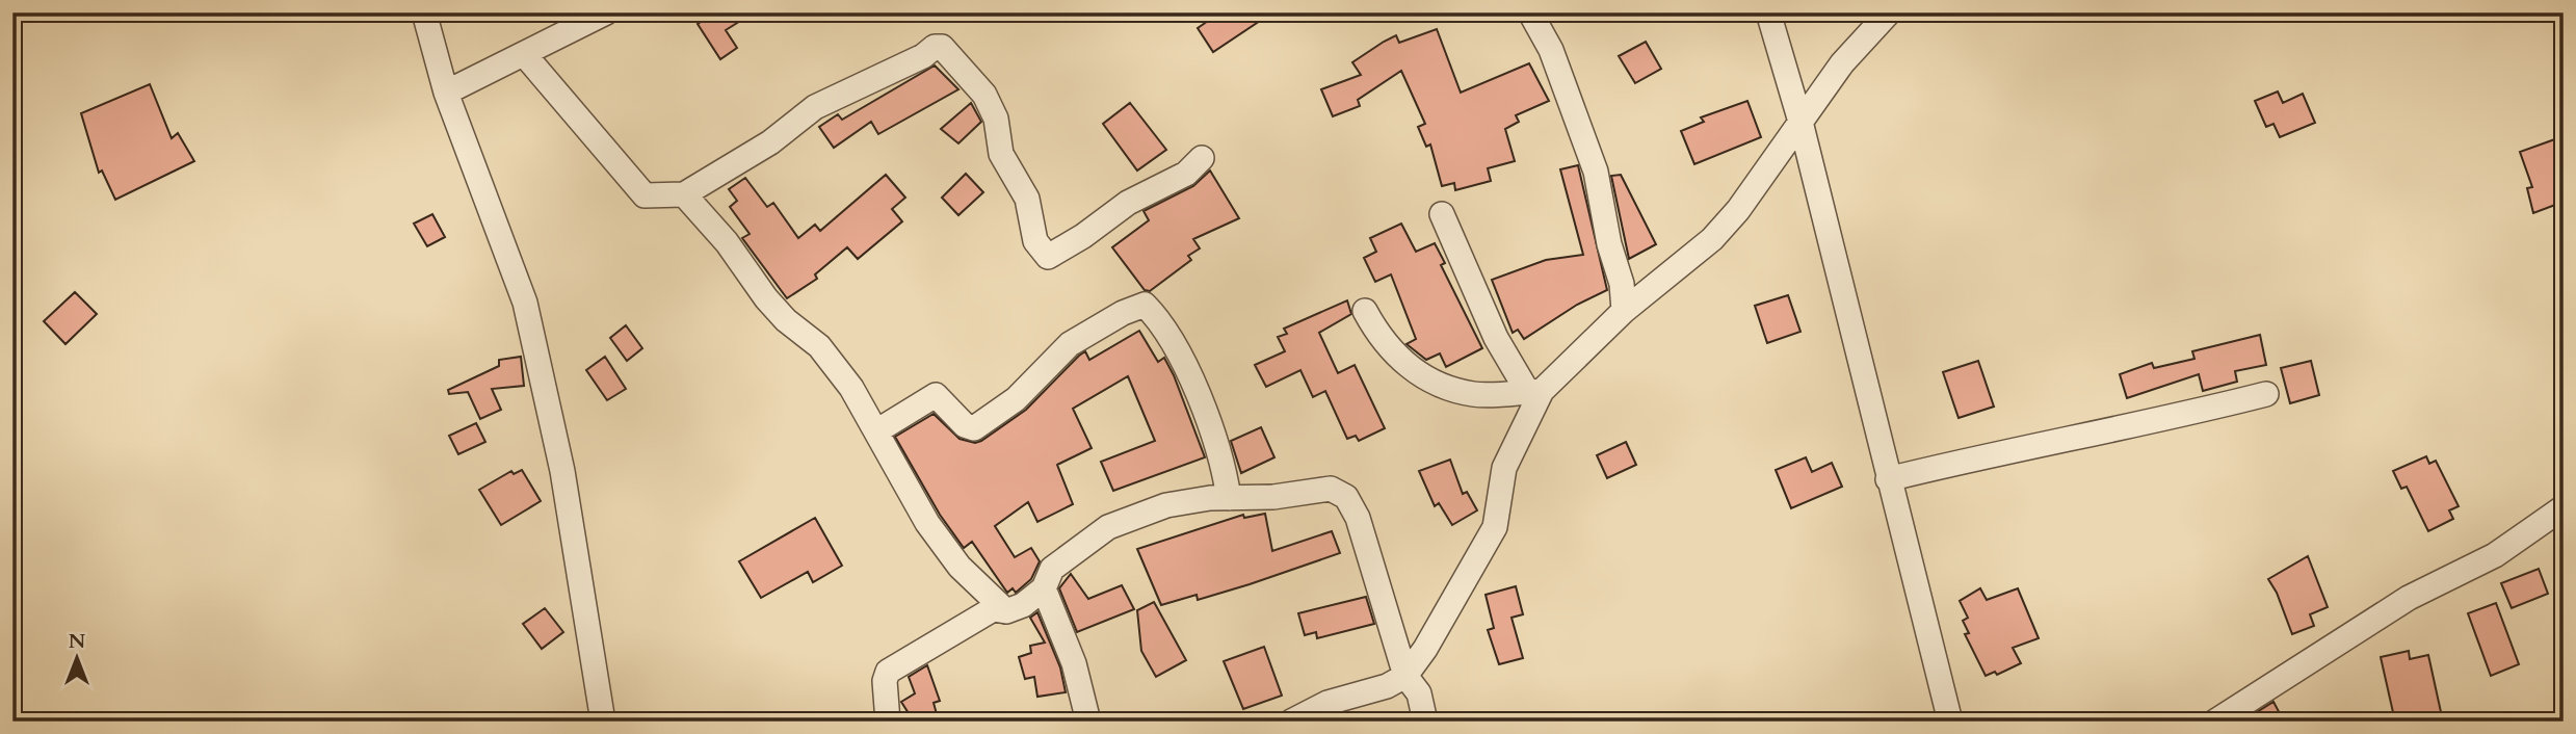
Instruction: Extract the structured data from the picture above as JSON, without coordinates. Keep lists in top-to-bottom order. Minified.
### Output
{"north":"top"}
